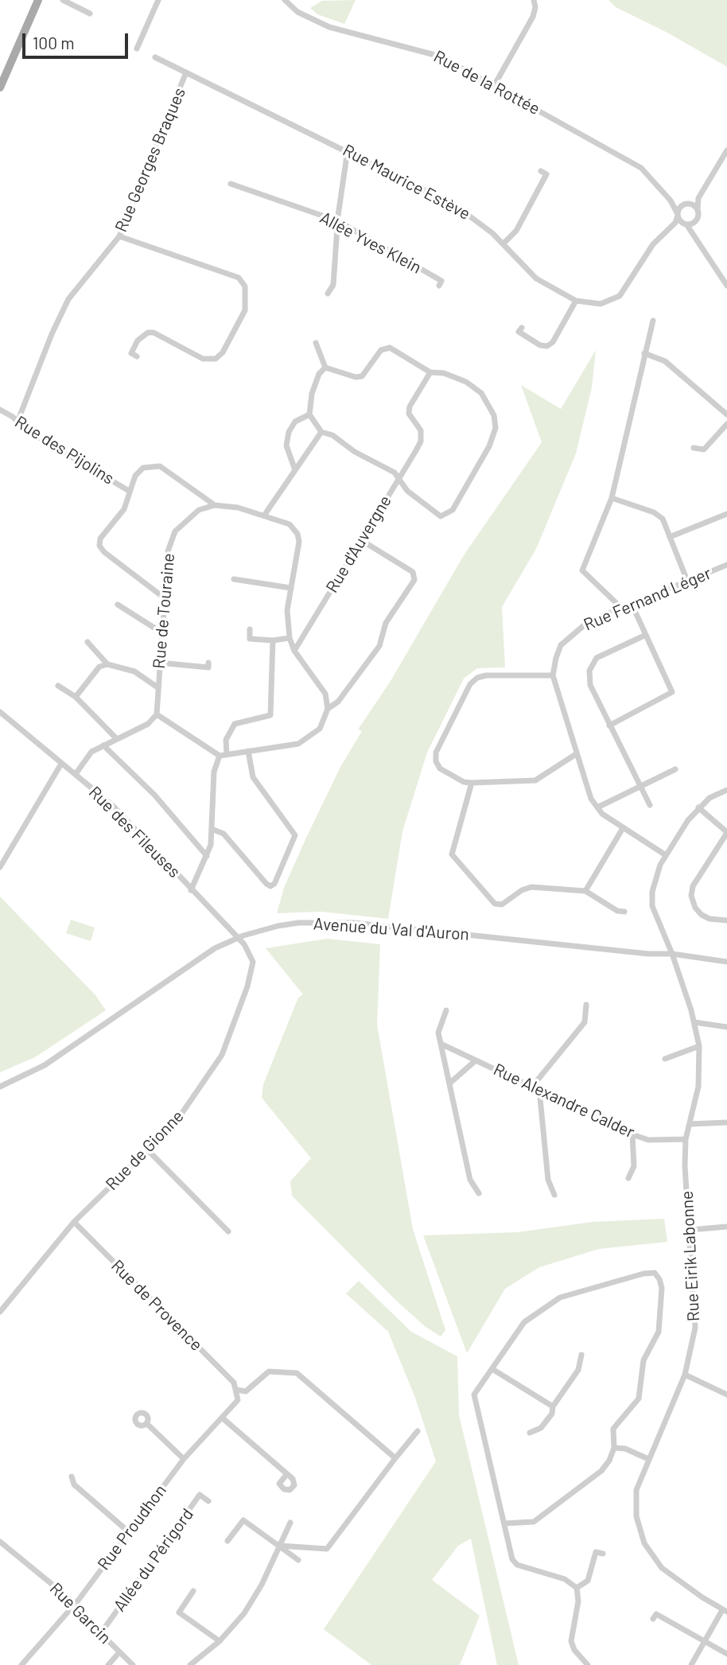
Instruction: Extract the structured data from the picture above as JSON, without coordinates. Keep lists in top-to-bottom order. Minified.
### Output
{"streets":{"street":["Rue de la Rottée","Rue Georges Braques","Rue Maurice Estève","Allée Yves Klein","Rue des Pijolins","Rue d'Auvergne","Rue Fernand Léger","Rue de Touraine","Rue des Fileuses","Avenue du Val d'Auron","Rue Alexandre Calder","Rue de Gionne","Rue Eirik Labonne","Rue de Provence","Rue Proudhon","Allée du Périgord","Rue Garcin"]},"crossings":[["Rue de la Rottée","Rue Maurice Estève"],["Rue Georges Braques","Rue Maurice Estève"],["Rue Georges Braques","Rue des Pijolins"],["Rue des Fileuses","Avenue du Val d'Auron"],["Rue des Fileuses","Rue de Gionne"],["Avenue du Val d'Auron","Rue de Gionne"],["Avenue du Val d'Auron","Rue Eirik Labonne"],["Rue Alexandre Calder","Rue Eirik Labonne"],["Rue de Gionne","Rue de Provence"],["Rue de Provence","Rue Proudhon"],["Rue Proudhon","Rue Garcin"],["Allée du Périgord","Rue Garcin"]],"scale_bar":"100 m"}
